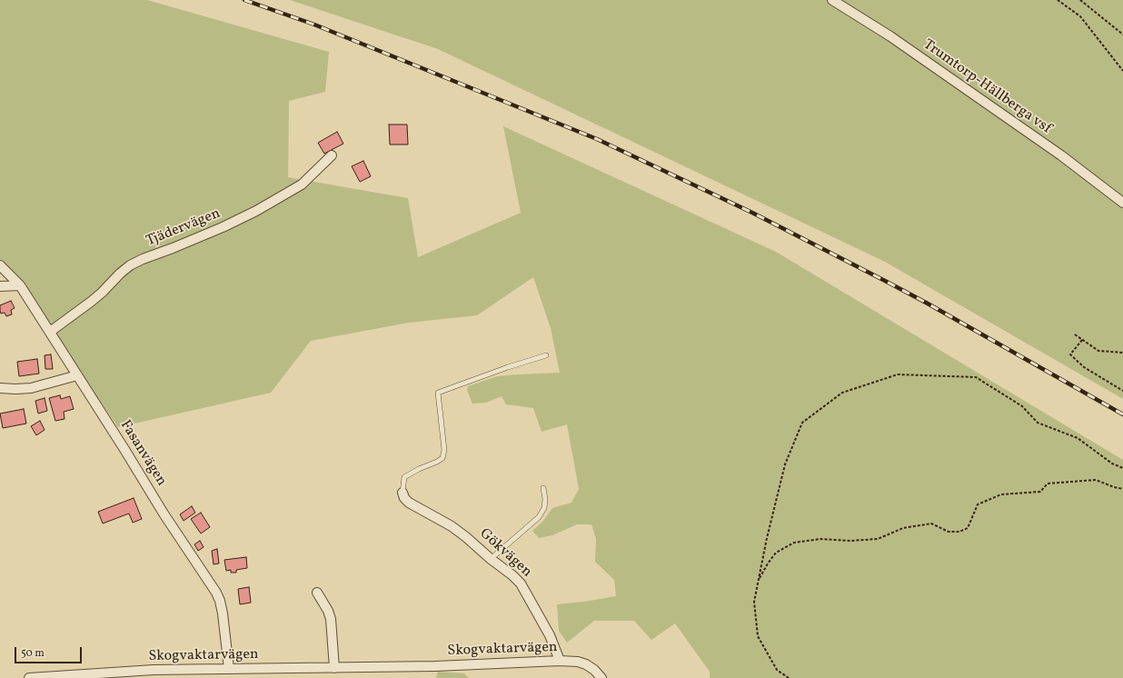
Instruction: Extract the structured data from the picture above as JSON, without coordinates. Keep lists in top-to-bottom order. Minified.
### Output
{"streets":{"street":["Trumtorp-Hällberga vsf","Tjädervägen","Fasanvägen","Gökvägen","Skogvaktarvägen"]},"crossings":[["Tjädervägen","Fasanvägen"],["Fasanvägen","Skogvaktarvägen"],["Gökvägen","Skogvaktarvägen"]],"scale_bar":"50 m"}
